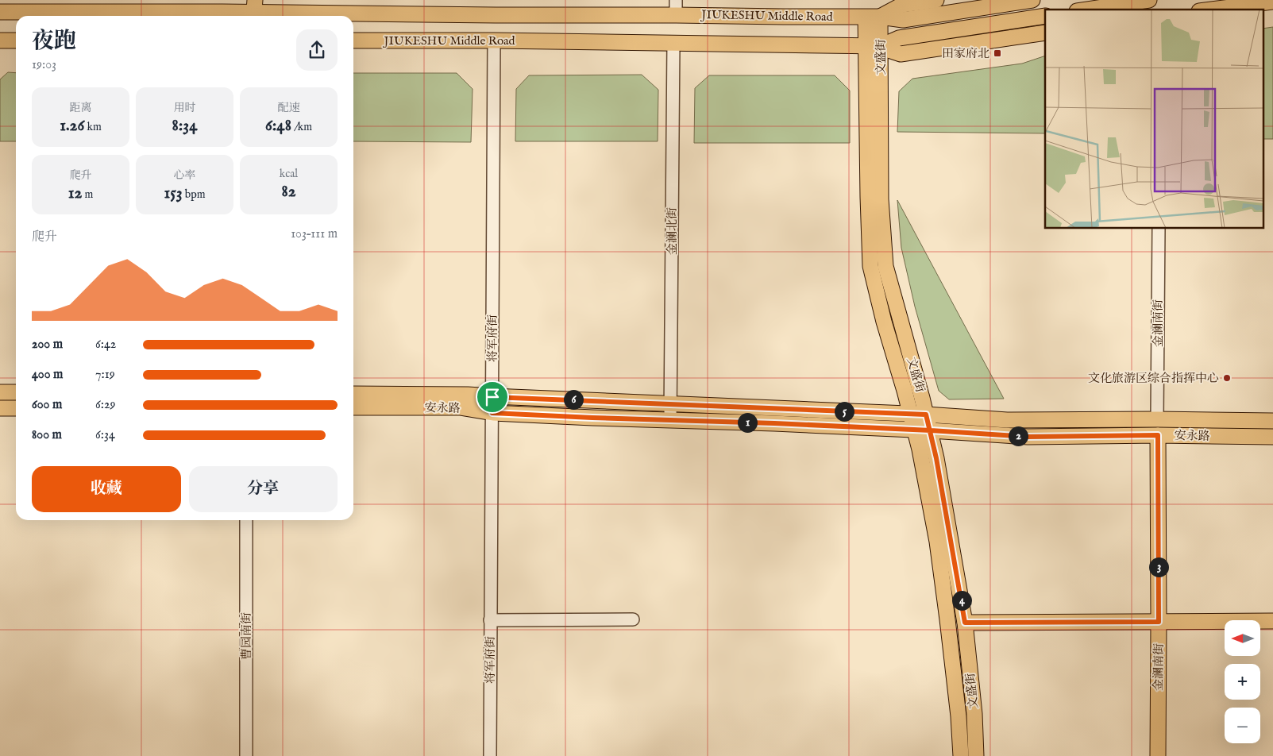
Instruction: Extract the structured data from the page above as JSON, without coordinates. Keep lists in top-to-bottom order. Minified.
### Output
{"streets":{"main road":["JIUKESHU Middle Road","文盛街","金澜南街","安永路"],"street":["金澜北街","将军府街","曹园南街"]},"crossings":[["JIUKESHU Middle Road","文盛街"],["JIUKESHU Middle Road","金澜北街"],["JIUKESHU Middle Road","将军府街"],["文盛街","安永路"],["金澜北街","安永路"],["金澜南街","安永路"],["将军府街","安永路"]],"places":{"transit":["田家府北"],"other":["文化旅游区综合指挥中心"]},"north":"left","page":{"heading":["夜跑","19:03"],"stats":[["距离","1.26 km"],["用时","8:34"],["配速","6:48 /km"],["爬升","12 m"],["心率","153 bpm"],["kcal","82"]],"chart":["爬升","103–111 m"],"list":[{"name":"200 m","note":"6:42"},{"name":"400 m","note":"7:19"},{"name":"600 m","note":"6:29"},{"name":"800 m","note":"6:34"}],"pins":["6","5","1","2","3","4"],"buttons":["收藏","分享"],"map_buttons":["+","−"]}}
